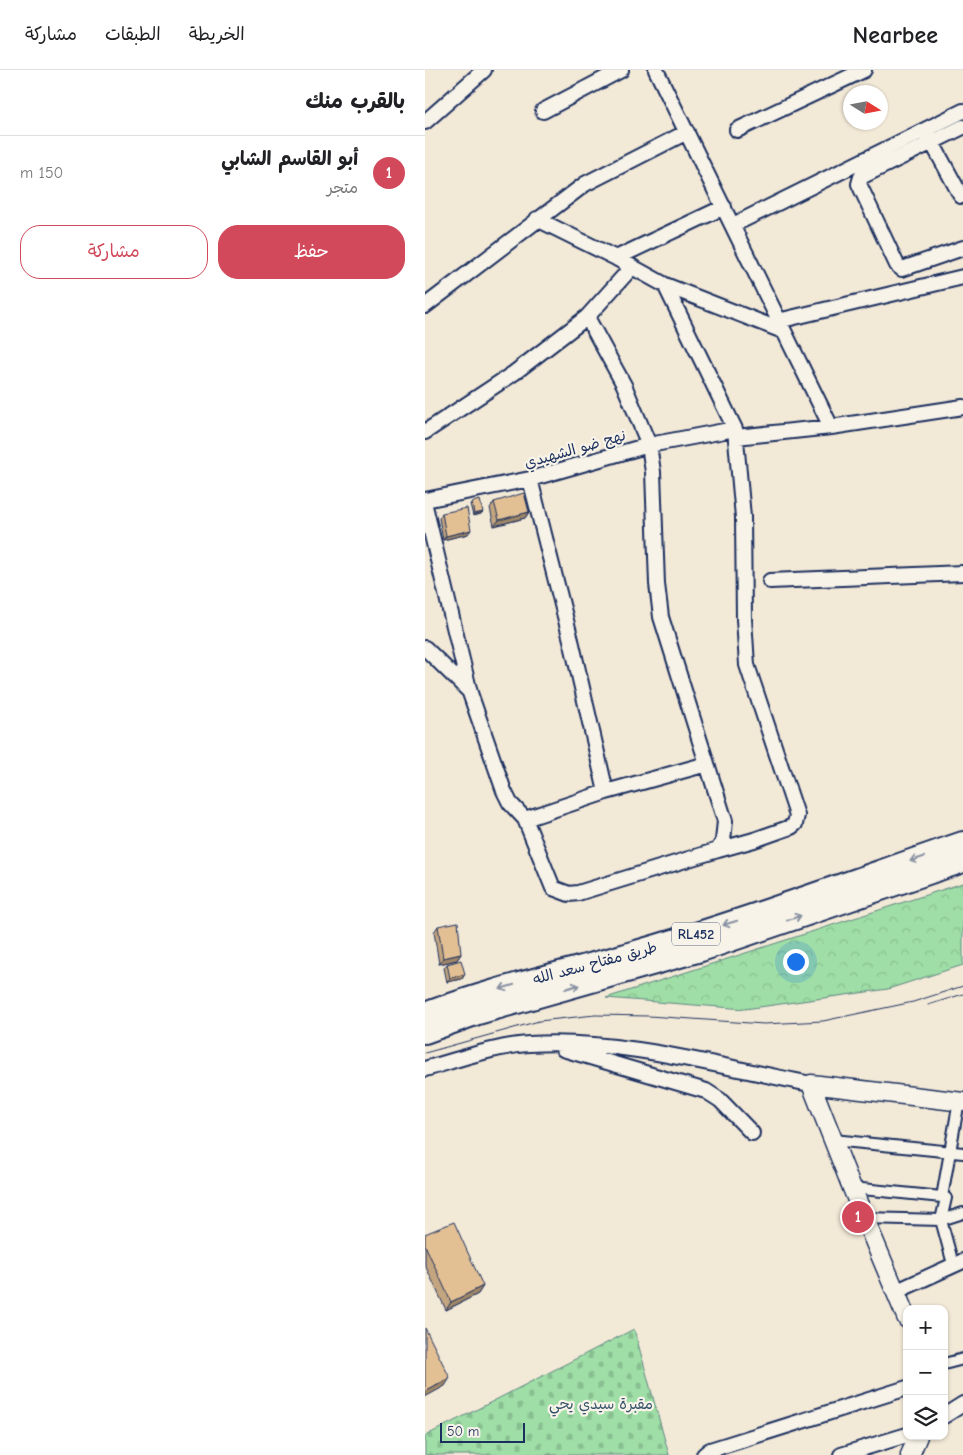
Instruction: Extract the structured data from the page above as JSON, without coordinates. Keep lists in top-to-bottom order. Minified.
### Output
{"streets":{"highway":["RL452","طريق مفتاح سعد الله"],"street":["نهج ضو الشهيدي"]},"parks":["مقبرة سيدي يحي"],"scale_bar":"50 m","north":"right","page":{"header":"Nearbee","nav":["الخريطة","الطبقات","مشاركة"],"heading":"بالقرب منك","list":[{"mark":"1","name":"أبو القاسم الشابي","note":"متجر","value":"150 m"}],"buttons":["حفظ","مشاركة"],"pins":"1","map_buttons":["+","−"],"scale":"50 m"}}
